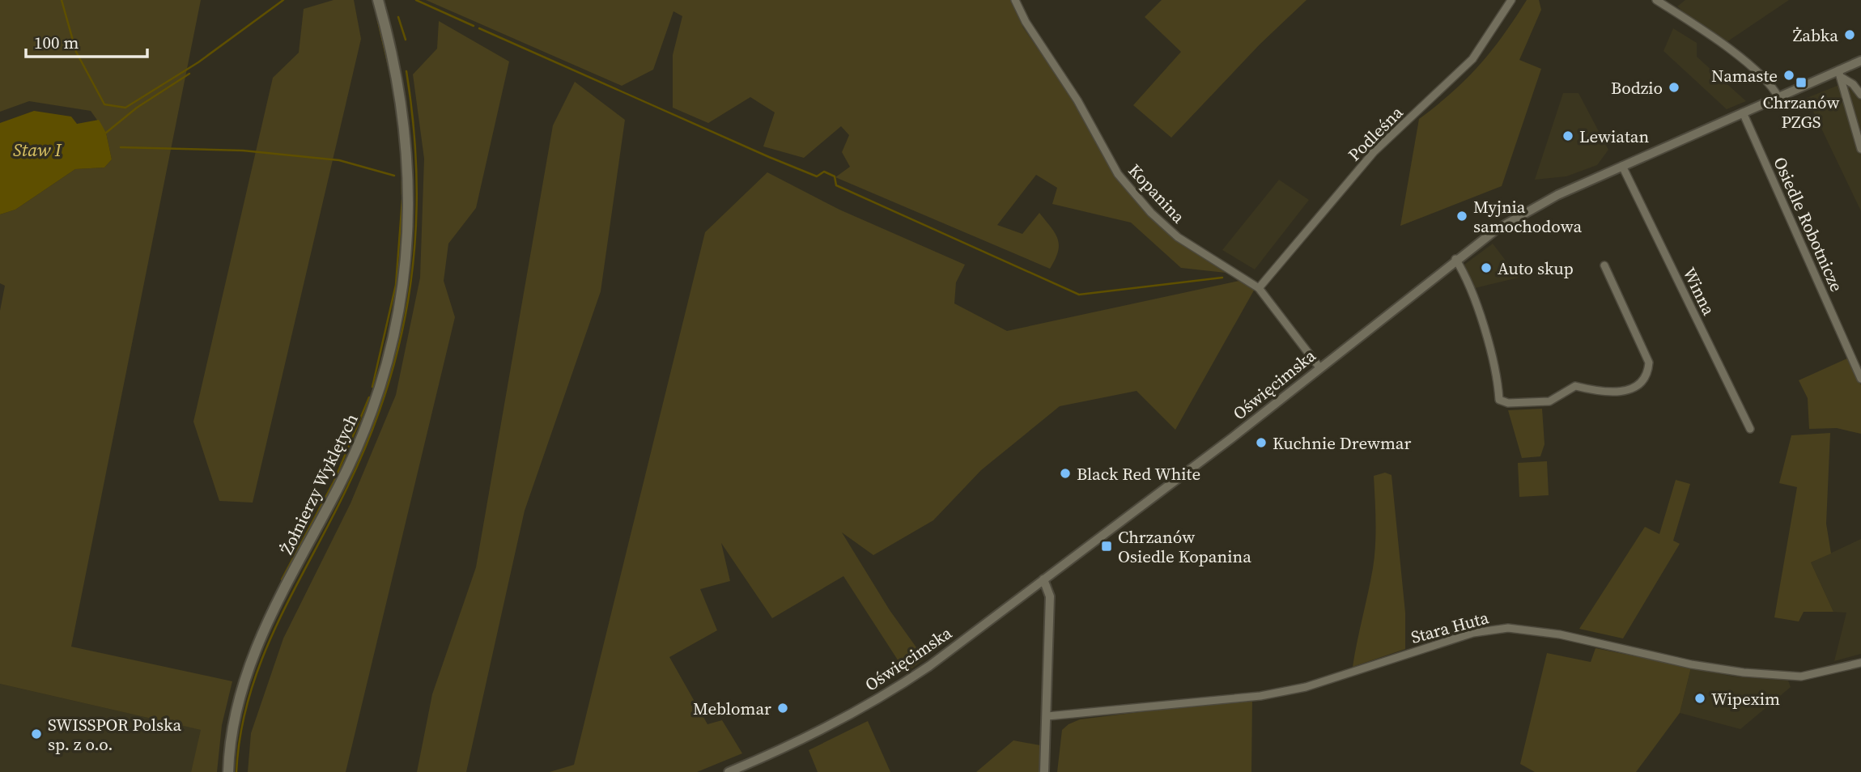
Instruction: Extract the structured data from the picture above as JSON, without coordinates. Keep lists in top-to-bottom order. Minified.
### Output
{"streets":{"main road":["Żołnierzy Wyklętych"],"street":["Podleśna","Kopanina","Osiedle Robotnicze","Winna","Oświęcimska","Stara Huta"]},"crossings":[["Podleśna","Kopanina"],["Kopanina","Oświęcimska"],["Osiedle Robotnicze","Oświęcimska"],["Winna","Oświęcimska"]],"water":["Staw I"],"places":{"other":["Żabka","Namaste","Bodzio","Lewiatan","Myjnia samochodowa","Auto skup","Kuchnie Drewmar","Black Red White","Wipexim","Meblomar","SWISSPOR Polska sp. z o.o."],"transit":["Chrzanów PZGS","Chrzanów Osiedle Kopanina"]},"scale_bar":"100 m"}
